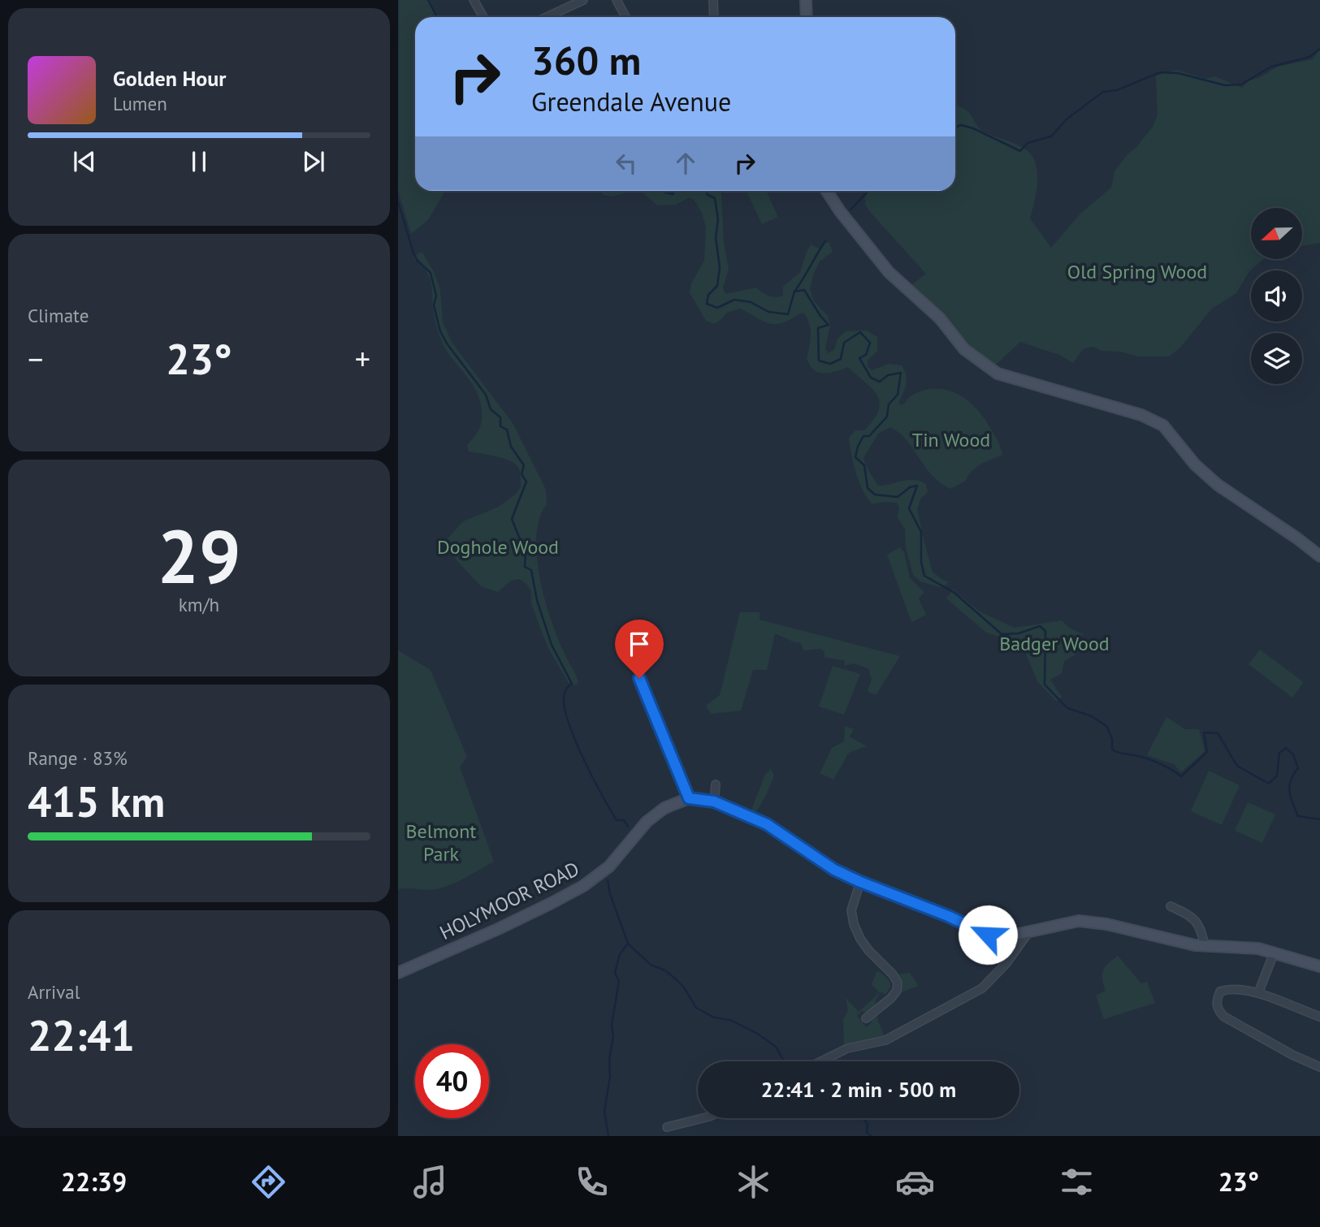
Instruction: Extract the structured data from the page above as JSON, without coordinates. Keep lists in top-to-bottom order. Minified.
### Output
{"streets":{"street":["HOLYMOOR ROAD"]},"parks":["Old Spring Wood","Tin Wood","Doghole Wood","Badger Wood","Belmont Park"],"north":"left","page":{"turn":["360 m","Greendale Avenue"],"song":["Golden Hour","Lumen"],"tile":["Climate",["29","km/h"],["Range · 83%","415 km"],["Arrival","22:41"]],"heat":["−","23°","+"],"limit":"40","trip":"22:41 · 2 min · 500 m","tabs":["22:39","23°"]}}
